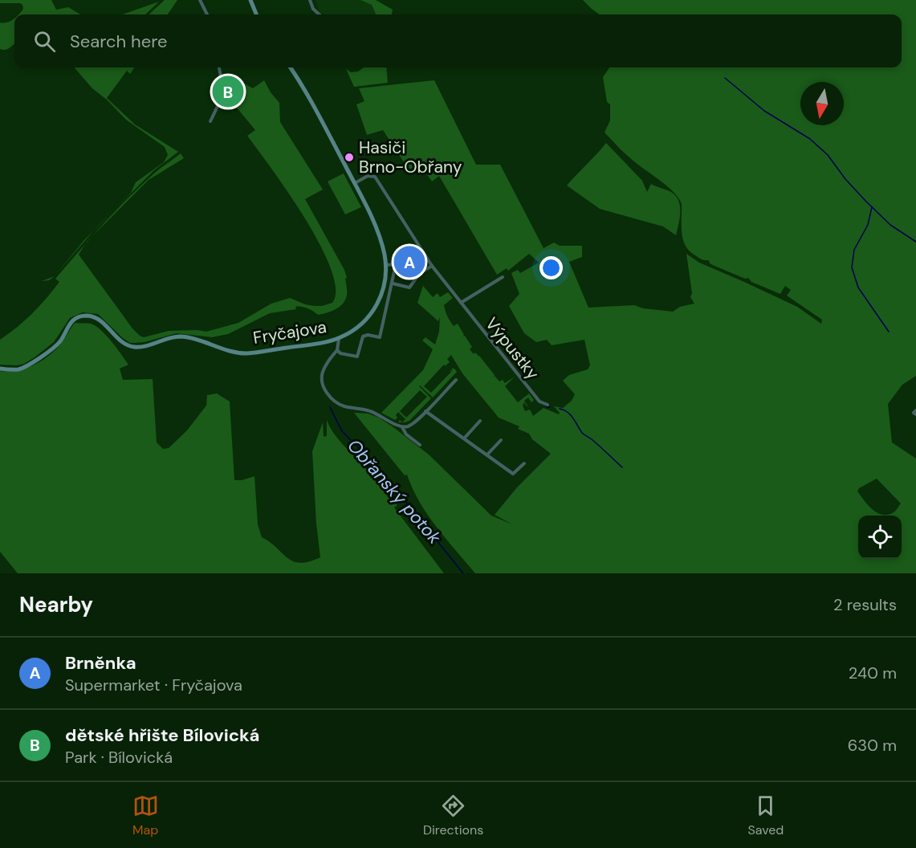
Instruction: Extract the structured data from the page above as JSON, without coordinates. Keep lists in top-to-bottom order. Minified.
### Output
{"streets":{"main road":["Fryčajova"],"street":["Výpustky"]},"water":["Obřanský potok"],"places":["Hasiči Brno-Obřany"],"north":"bottom","page":{"search":"Search here","pins":["B","A"],"heading":["Nearby","2 results"],"list":[{"mark":"A","name":"Brněnka","note":"Supermarket · Fryčajova","value":"240 m"},{"mark":"B","name":"dětské hřište Bílovická","note":"Park · Bílovická","value":"630 m"}],"nav":["Map","Directions","Saved"]}}
